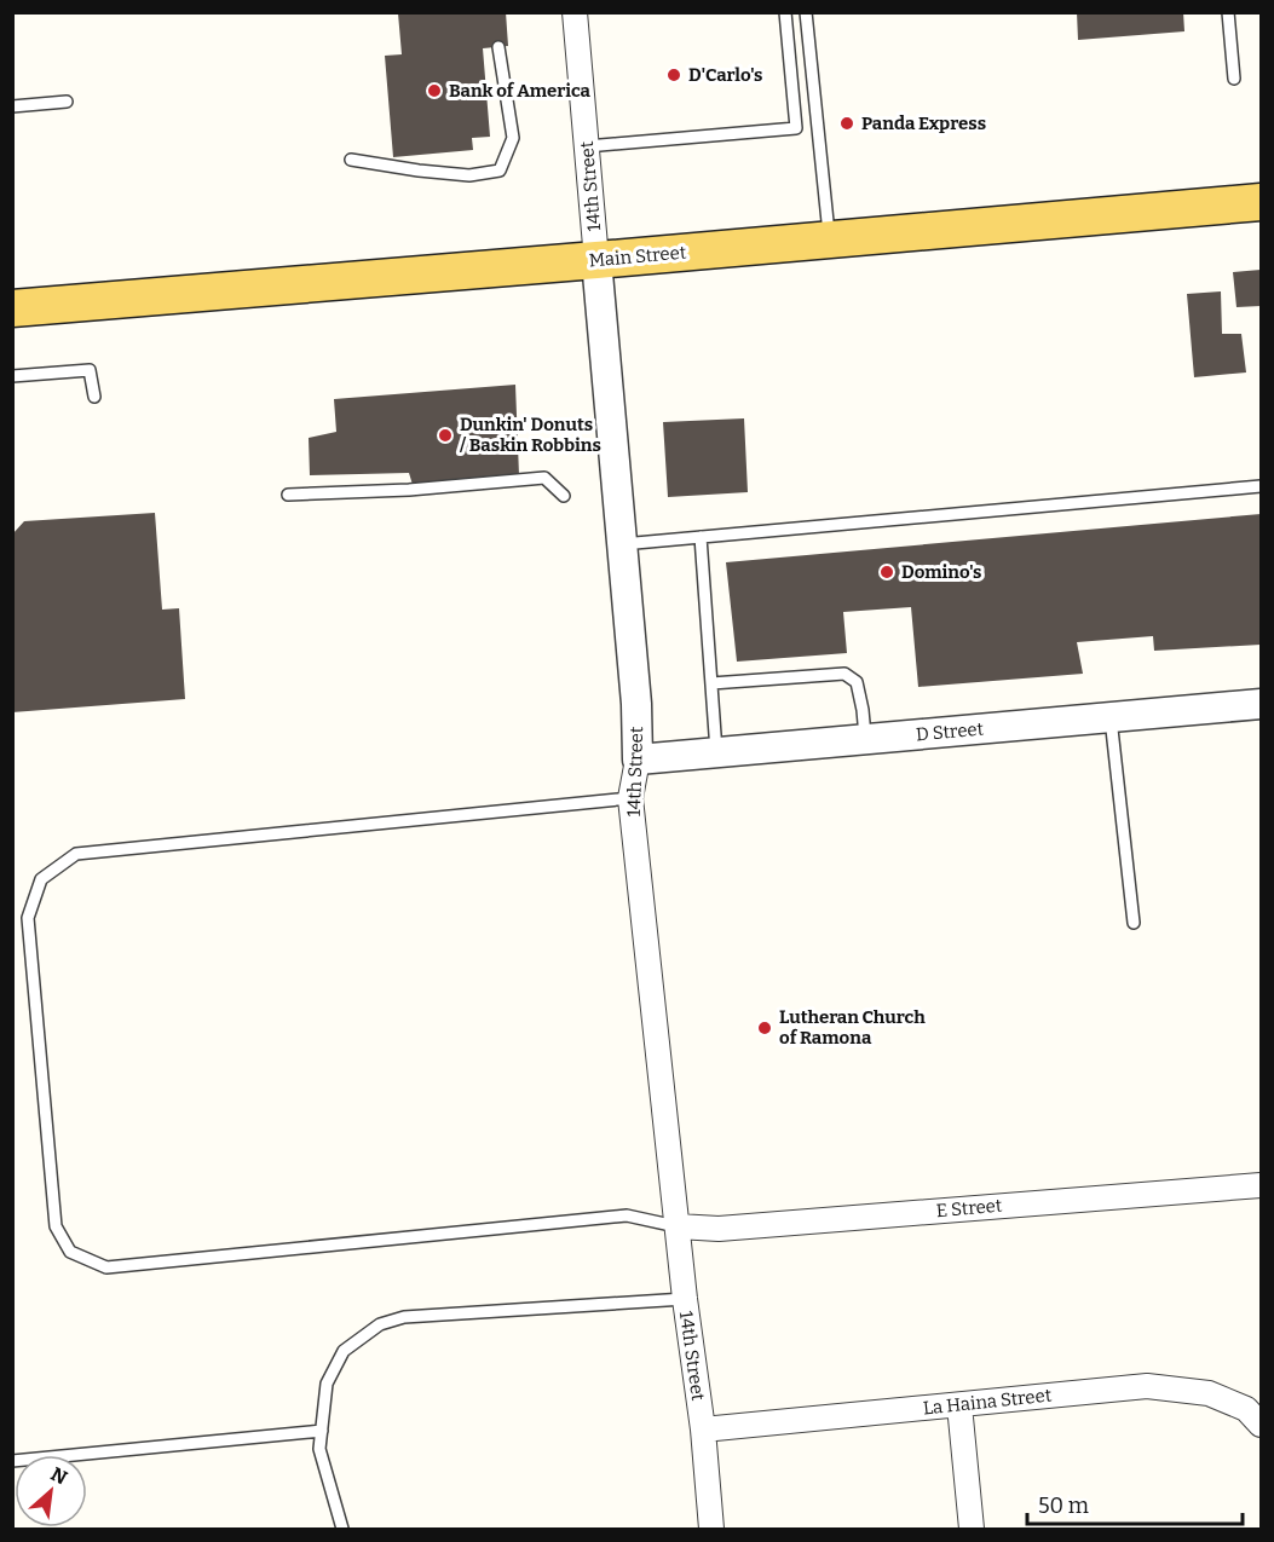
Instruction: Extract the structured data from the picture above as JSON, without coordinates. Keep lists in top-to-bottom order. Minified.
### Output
{"streets":{"main road":["Main Street"],"street":["14th Street","D Street","E Street","La Haina Street"]},"crossings":[["14th Street","Main Street"],["14th Street","D Street"],["14th Street","E Street"],["14th Street","La Haina Street"]],"places":["D'Carlo's","Bank of America","Panda Express","Dunkin' Donuts / Baskin Robbins","Domino's","Lutheran Church of Ramona"],"scale_bar":"50 m","north":"top right"}
